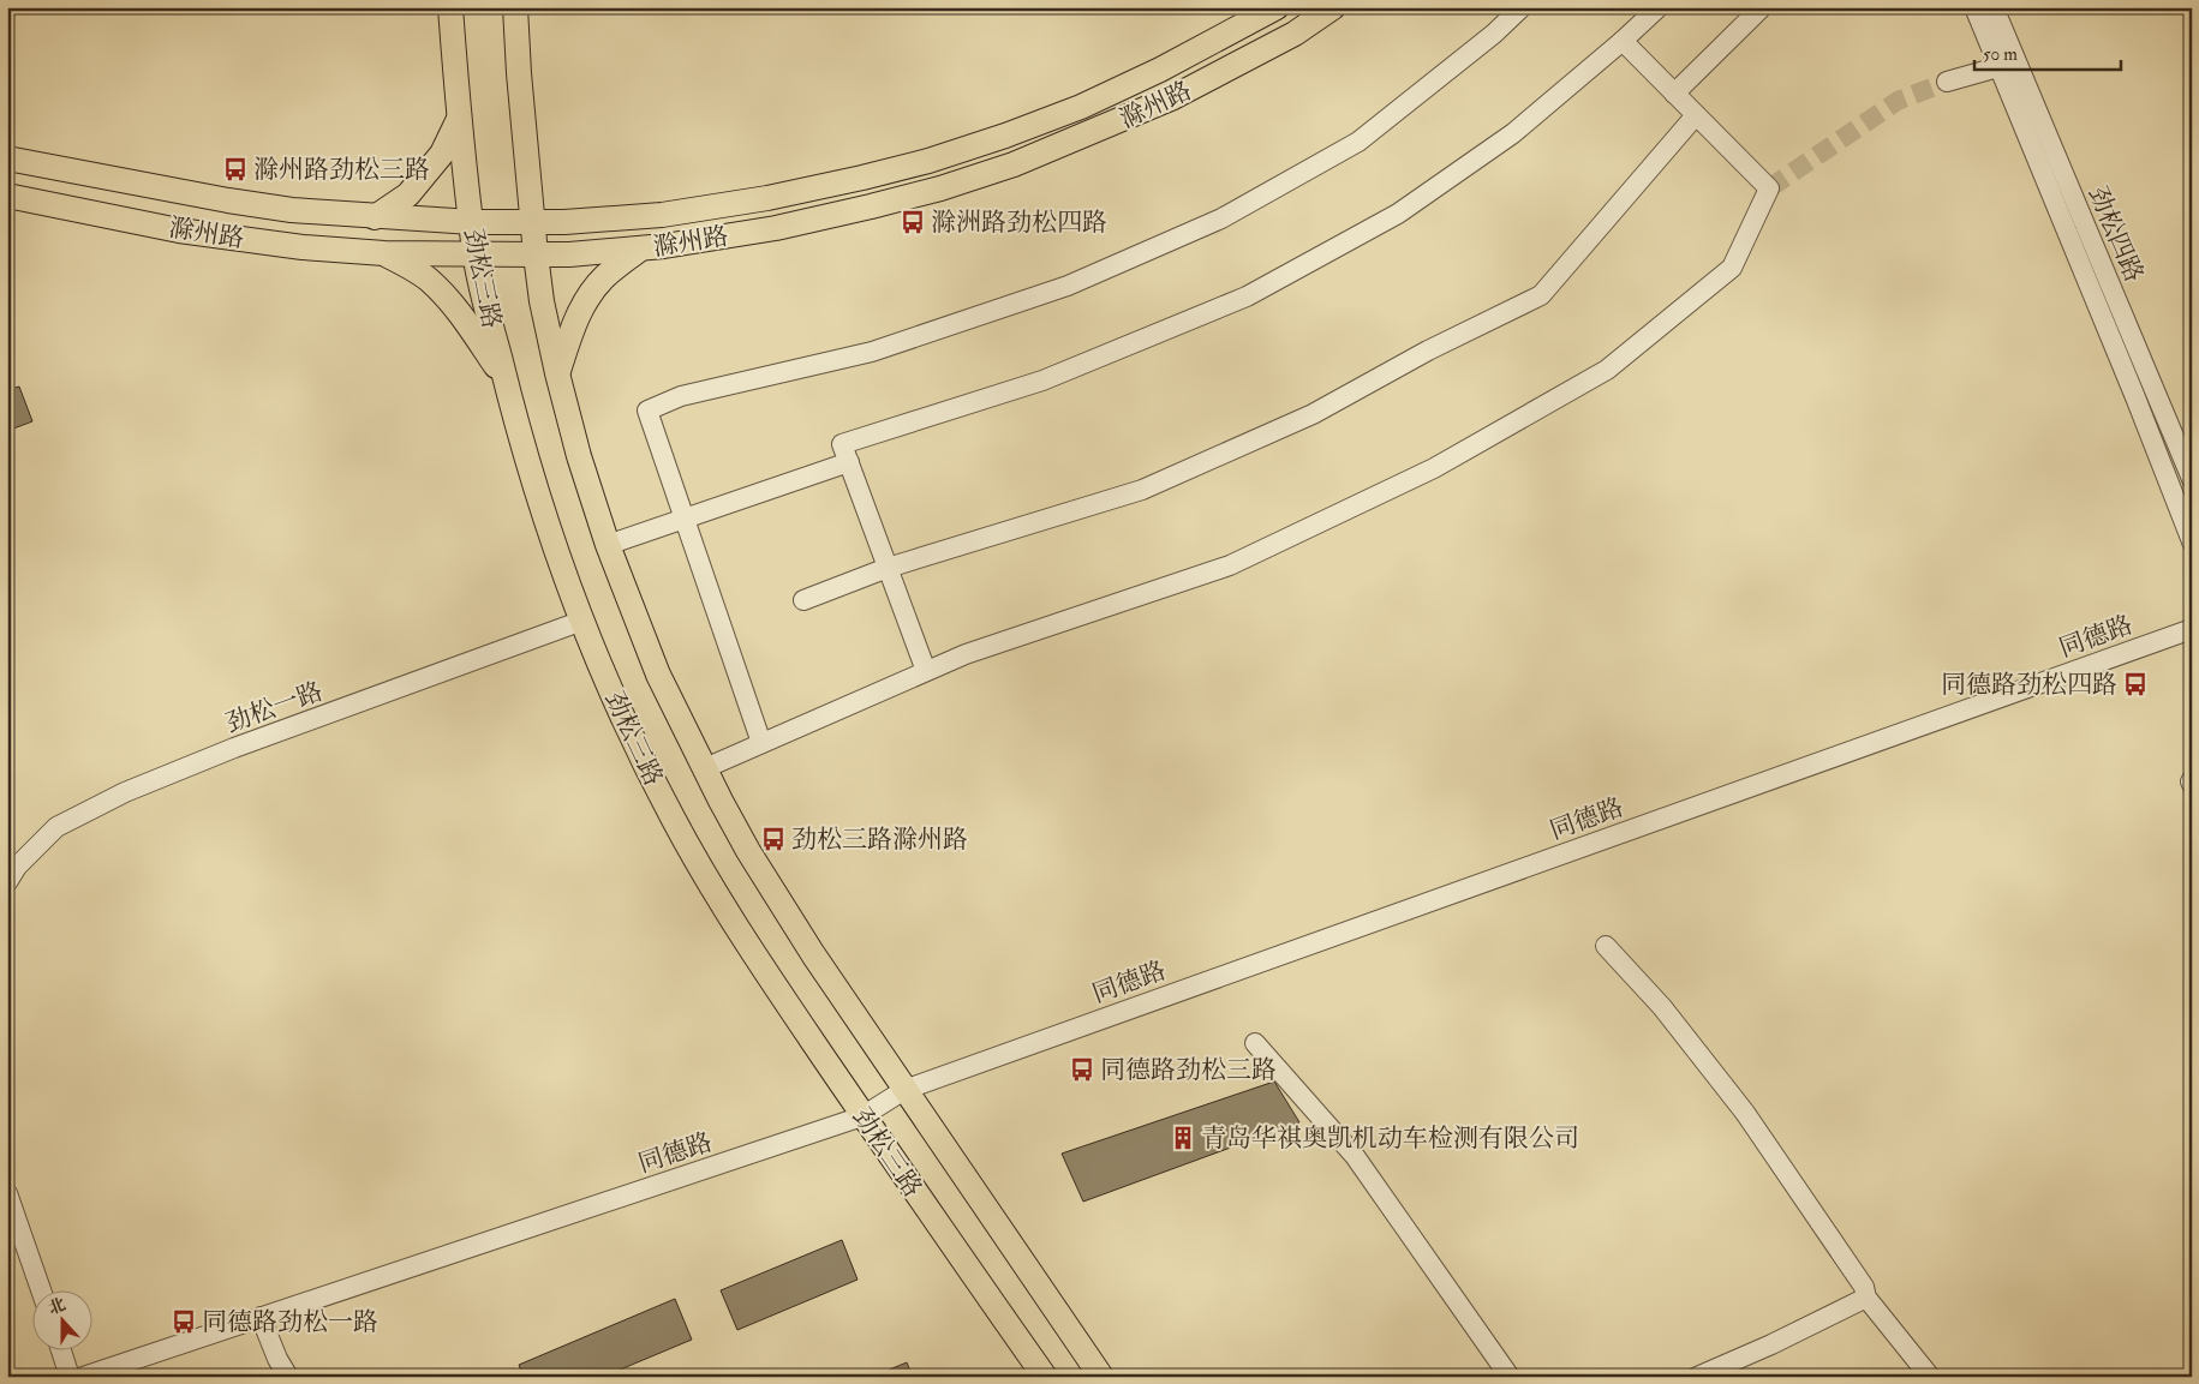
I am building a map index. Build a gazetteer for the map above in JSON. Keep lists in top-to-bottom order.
{
  "streets": {
    "main road": ["滁州路", "劲松三路"],
    "street": ["劲松四路", "同德路", "劲松一路"]
  },
  "crossings": [
    ["滁州路", "劲松三路"],
    ["劲松三路", "同德路"],
    ["劲松三路", "劲松一路"]
  ],
  "places": {
    "bus stop": [
      "滁州路劲松三路",
      "滁洲路劲松四路",
      "同德路劲松四路",
      "劲松三路滁州路",
      "同德路劲松三路",
      "同德路劲松一路"
    ],
    "building": ["青岛华祺奥凯机动车检测有限公司"]
  },
  "scale_bar": "50 m",
  "north": "top"
}
